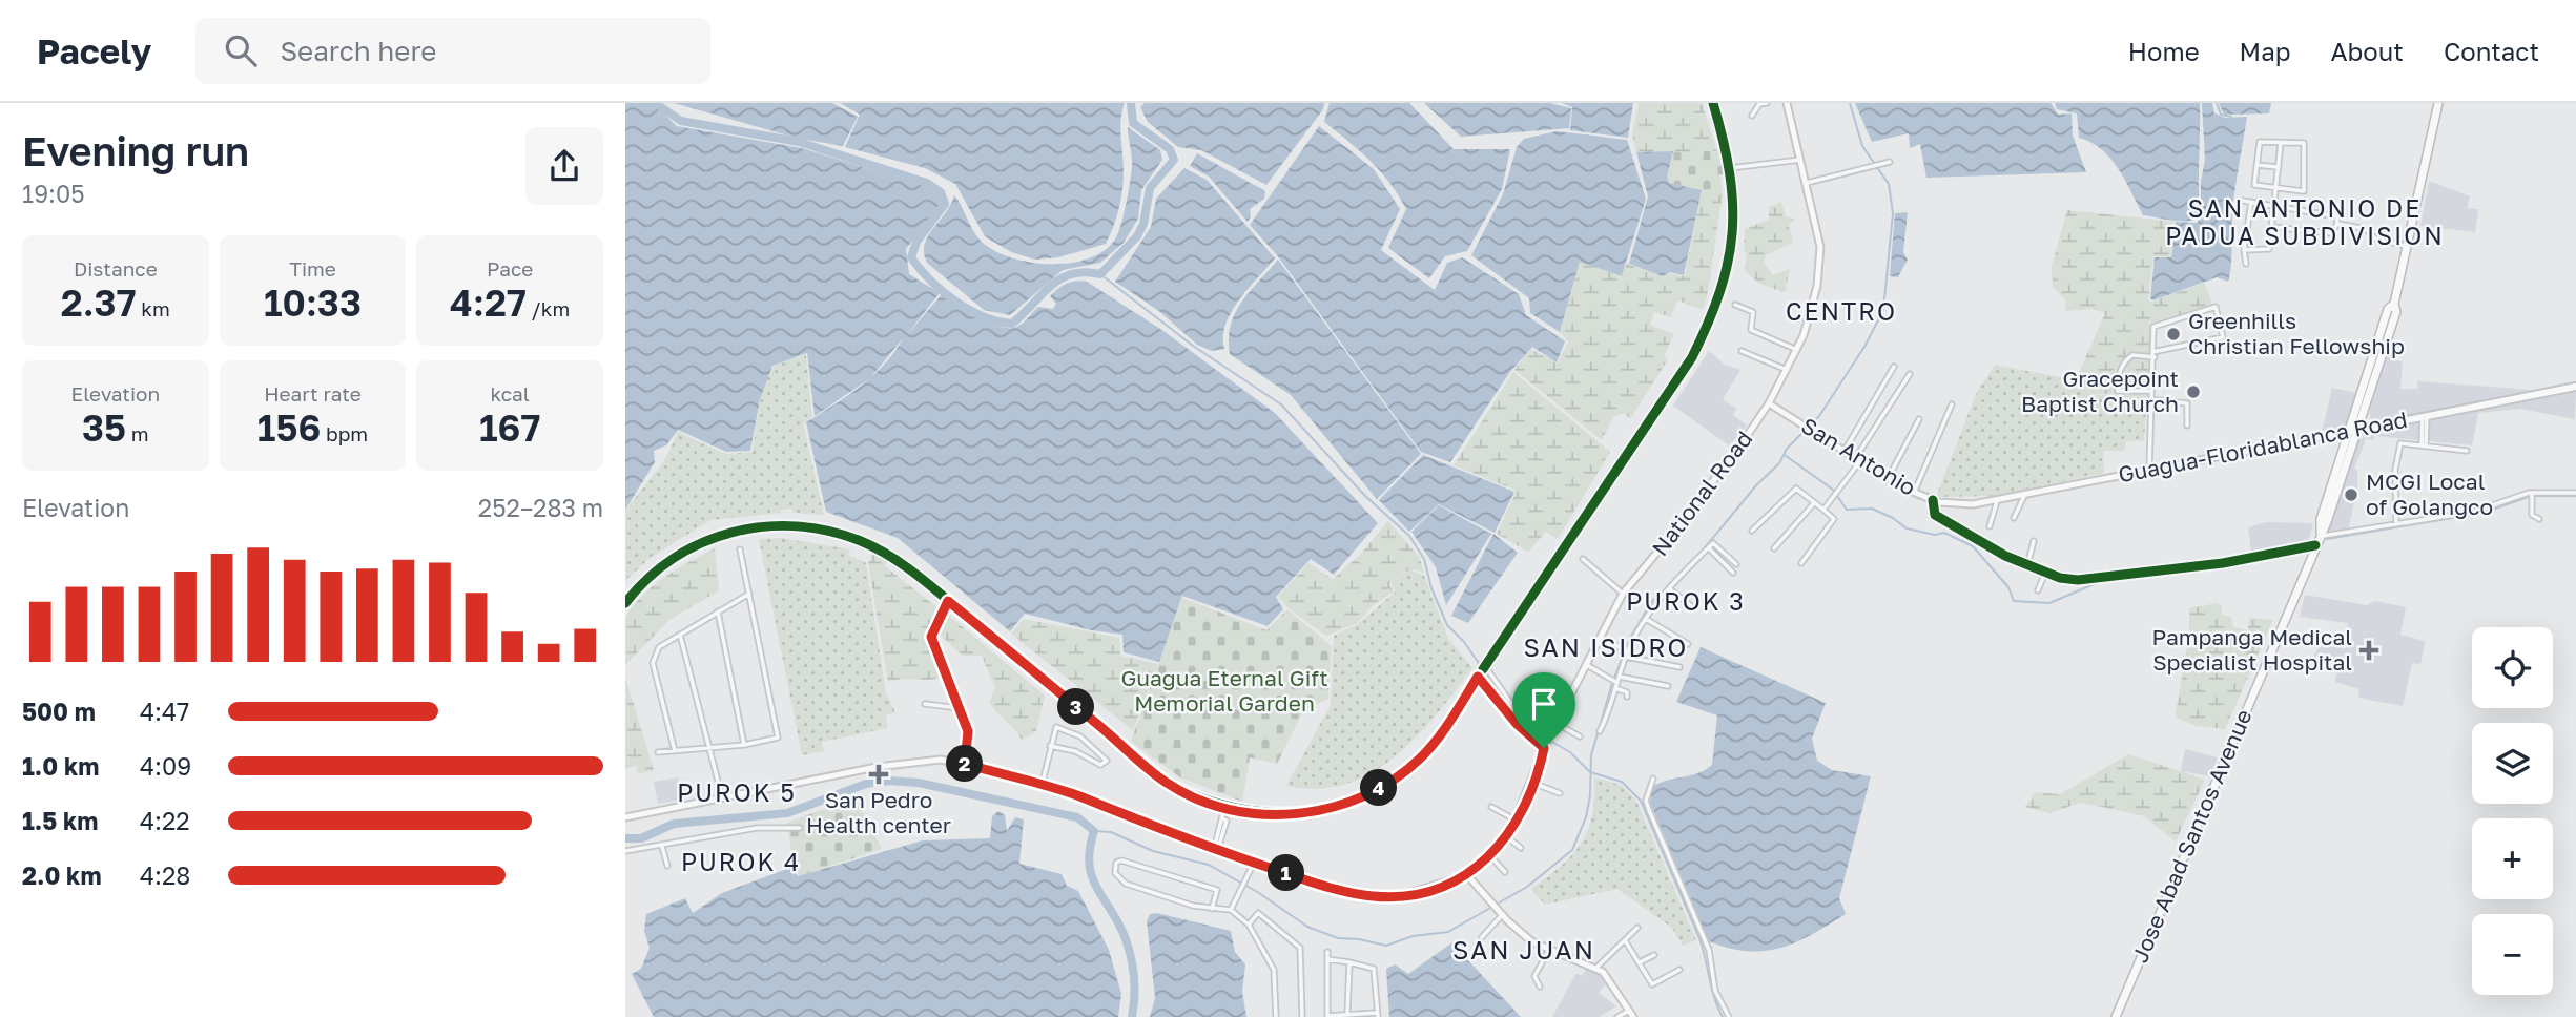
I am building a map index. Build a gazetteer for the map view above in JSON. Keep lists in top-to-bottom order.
{
  "streets": {
    "highway": ["Jose Abad Santos Avenue"],
    "main road": ["Guagua-Floridablanca Road", "San Antonio", "National Road"]
  },
  "crossings": [
    ["Guagua-Floridablanca Road", "San Antonio"],
    ["Guagua-Floridablanca Road", "Jose Abad Santos Avenue"],
    ["San Antonio", "National Road"]
  ],
  "districts": [
    "SAN ANTONIO DE PADUA SUBDIVISION",
    "CENTRO",
    "PUROK 3",
    "SAN ISIDRO",
    "PUROK 5",
    "PUROK 4",
    "SAN JUAN"
  ],
  "parks": ["Guagua Eternal Gift Memorial Garden"],
  "places": {
    "other": ["Greenhills Christian Fellowship", "Gracepoint Baptist Church", "MCGI Local of Golangco"],
    "health": ["Pampanga Medical Specialist Hospital", "San Pedro Health center"]
  },
  "page": {
    "header": "Pacely",
    "search": "Search here",
    "nav": [
      "Home",
      "Map",
      "About",
      "Contact"
    ],
    "heading": ["Evening run", "19:05"],
    "stats": [
      ["Distance", "2.37 km"],
      ["Time", "10:33"],
      ["Pace", "4:27 /km"],
      ["Elevation", "35 m"],
      ["Heart rate", "156 bpm"],
      ["kcal", "167"]
    ],
    "chart": ["Elevation", "252–283 m"],
    "map_buttons": ["+", "−"],
    "list": [
      {
        "name": "500 m",
        "note": "4:47"
      },
      {
        "name": "1.0 km",
        "note": "4:09"
      },
      {
        "name": "1.5 km",
        "note": "4:22"
      },
      {
        "name": "2.0 km",
        "note": "4:28"
      }
    ],
    "pins": [
      "3",
      "2",
      "4",
      "1"
    ]
  }
}
